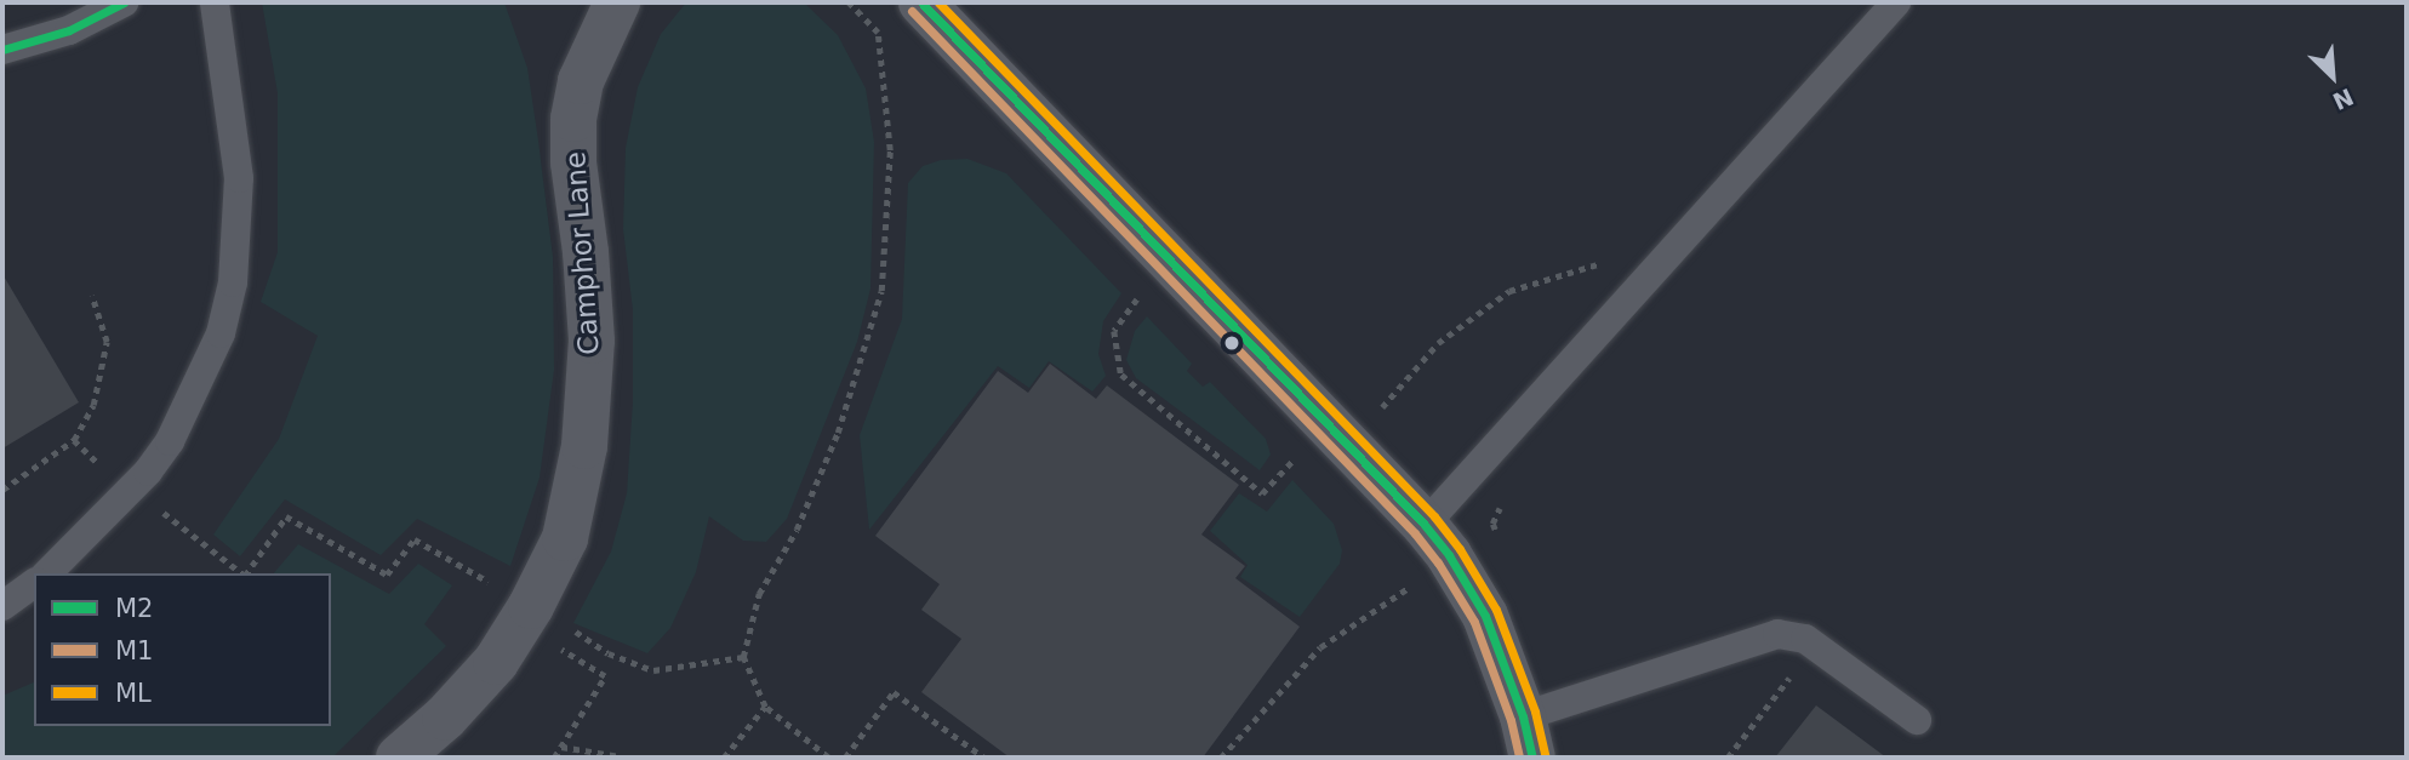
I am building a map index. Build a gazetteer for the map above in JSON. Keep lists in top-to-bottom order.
{
  "streets": {
    "street": ["Camphor Lane"]
  },
  "lines": ["transit line M2", "transit line ML", "transit line M1"],
  "legend": ["M2", "M1", "ML"],
  "north": "bottom right"
}
